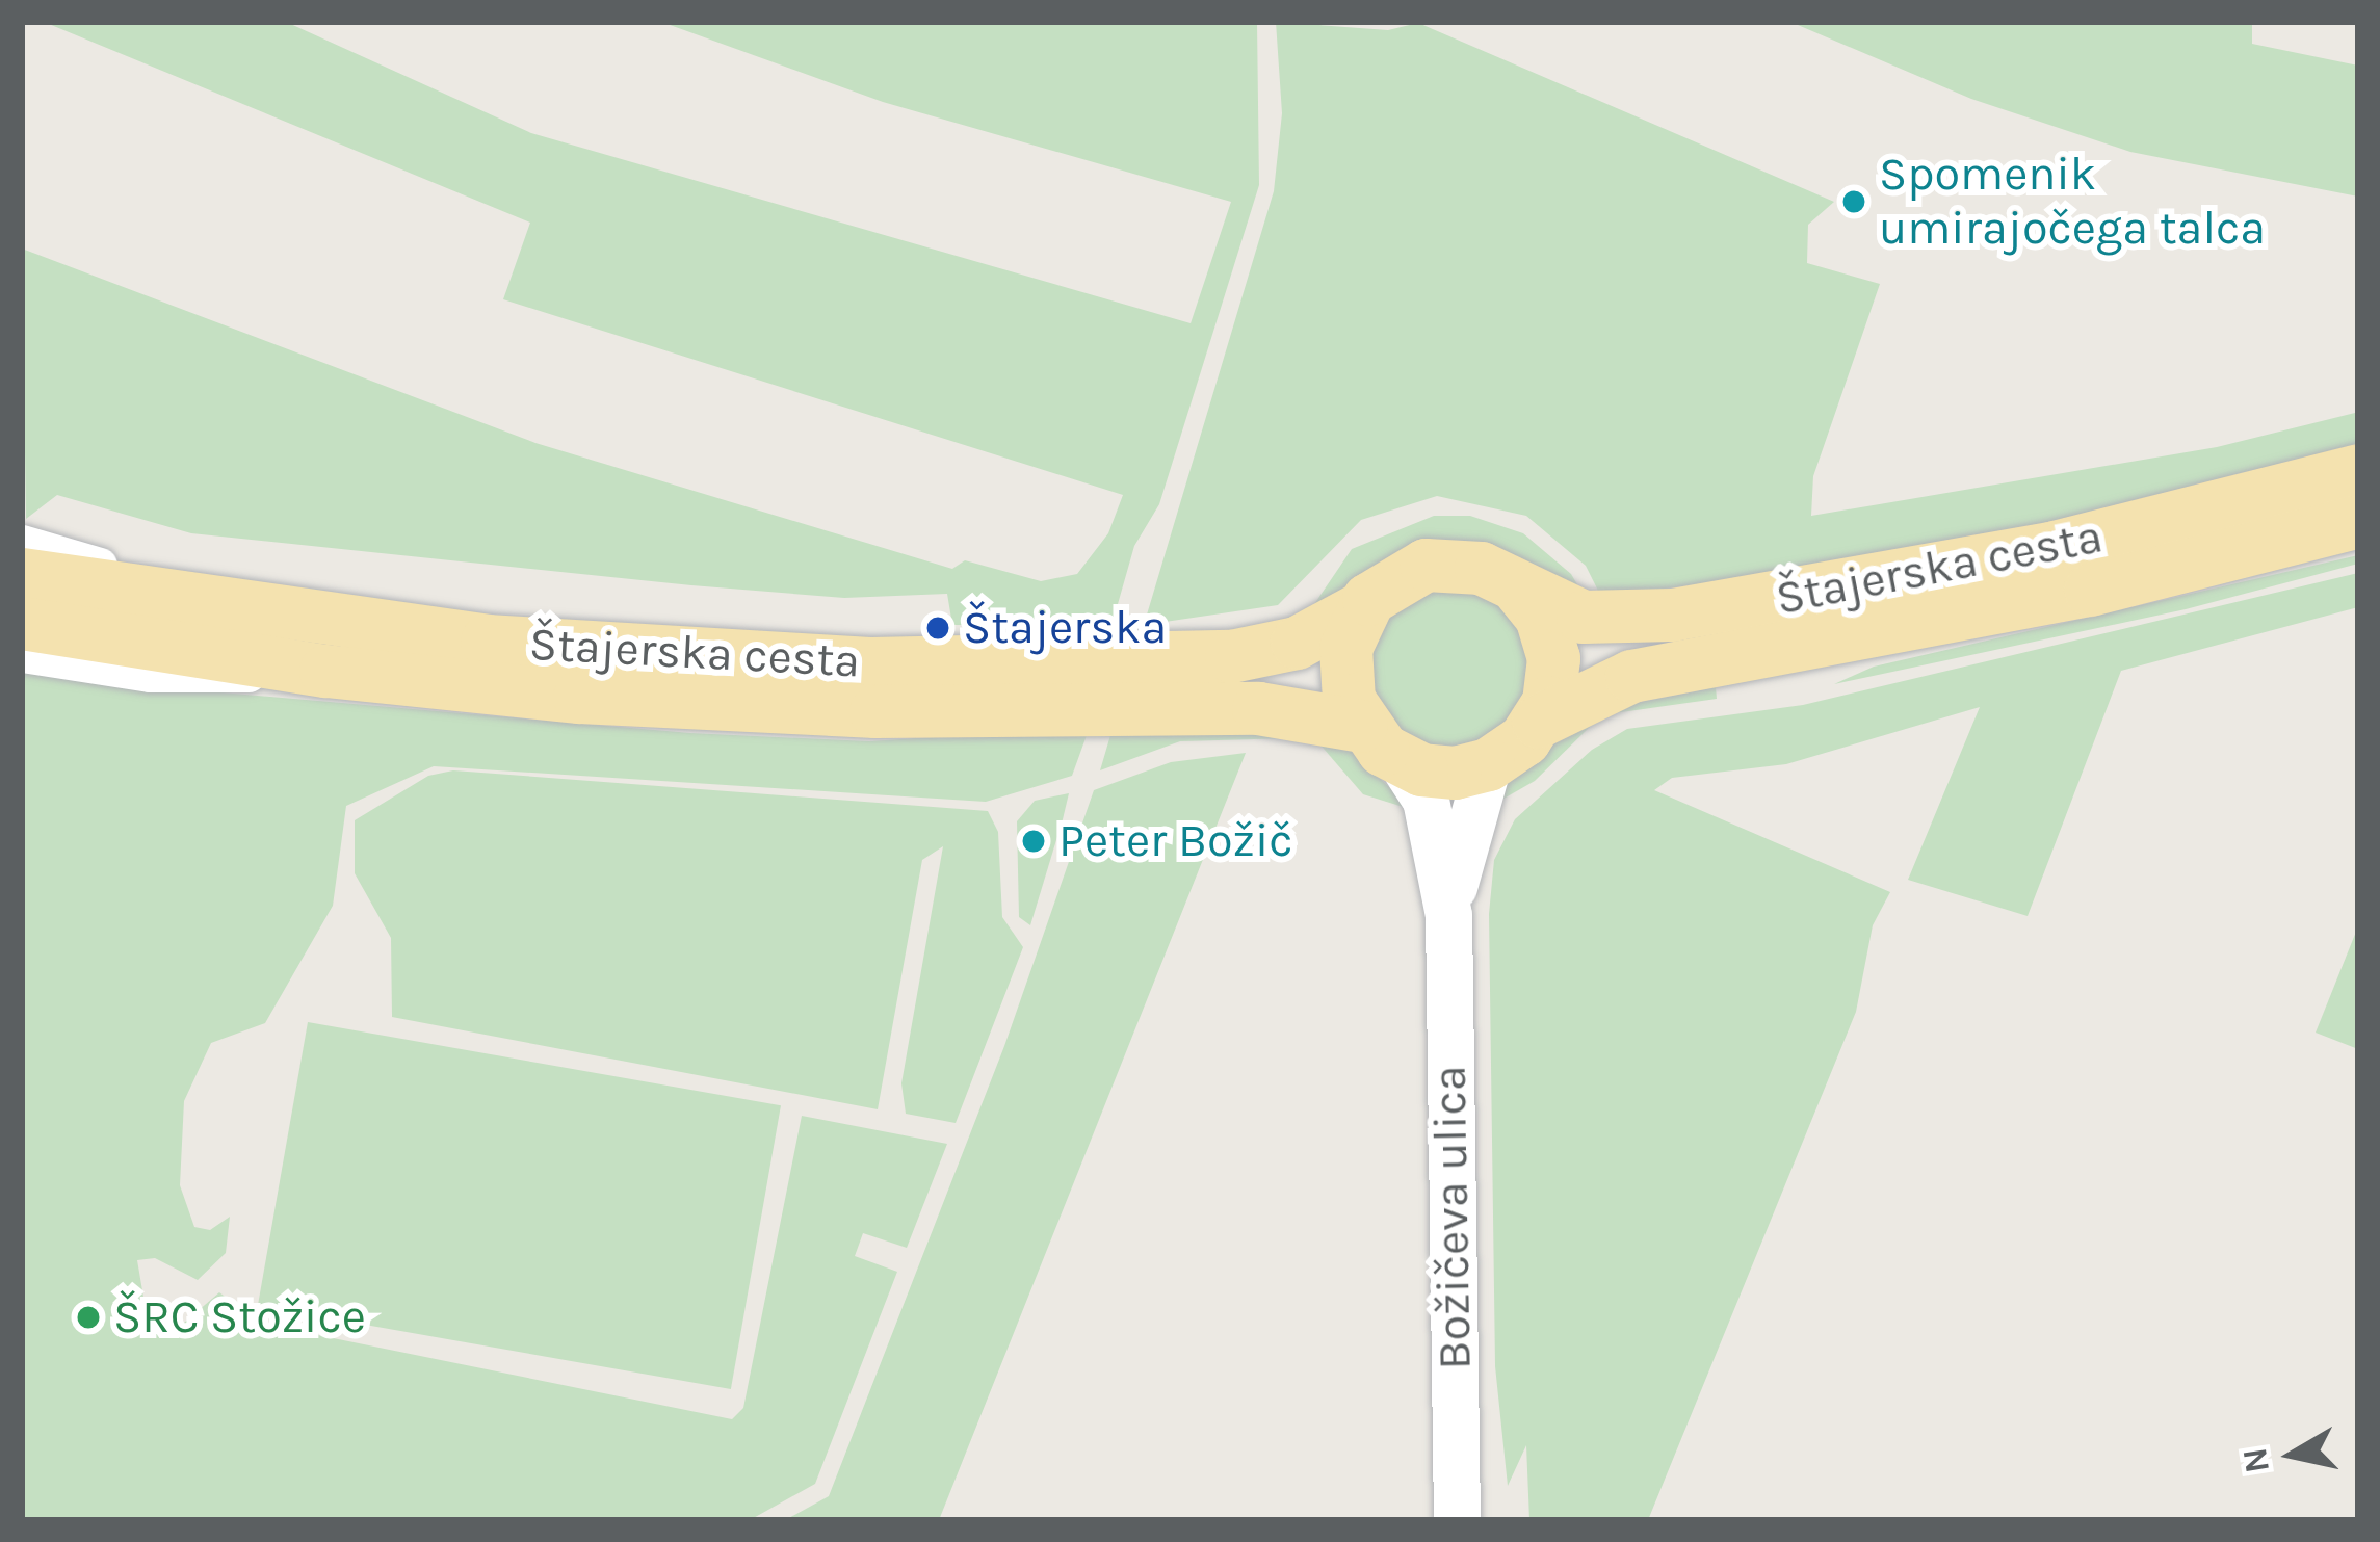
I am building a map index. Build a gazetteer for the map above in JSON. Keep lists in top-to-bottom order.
{
  "streets": {
    "main road": ["Štajerska cesta"],
    "street": ["Božičeva ulica"]
  },
  "crossings": [
    ["Štajerska cesta", "Božičeva ulica"]
  ],
  "places": [
    "Spomenik umirajočega talca",
    "Štajerska",
    "Peter Božič",
    "ŠRC Stožice"
  ],
  "north": "left"
}
